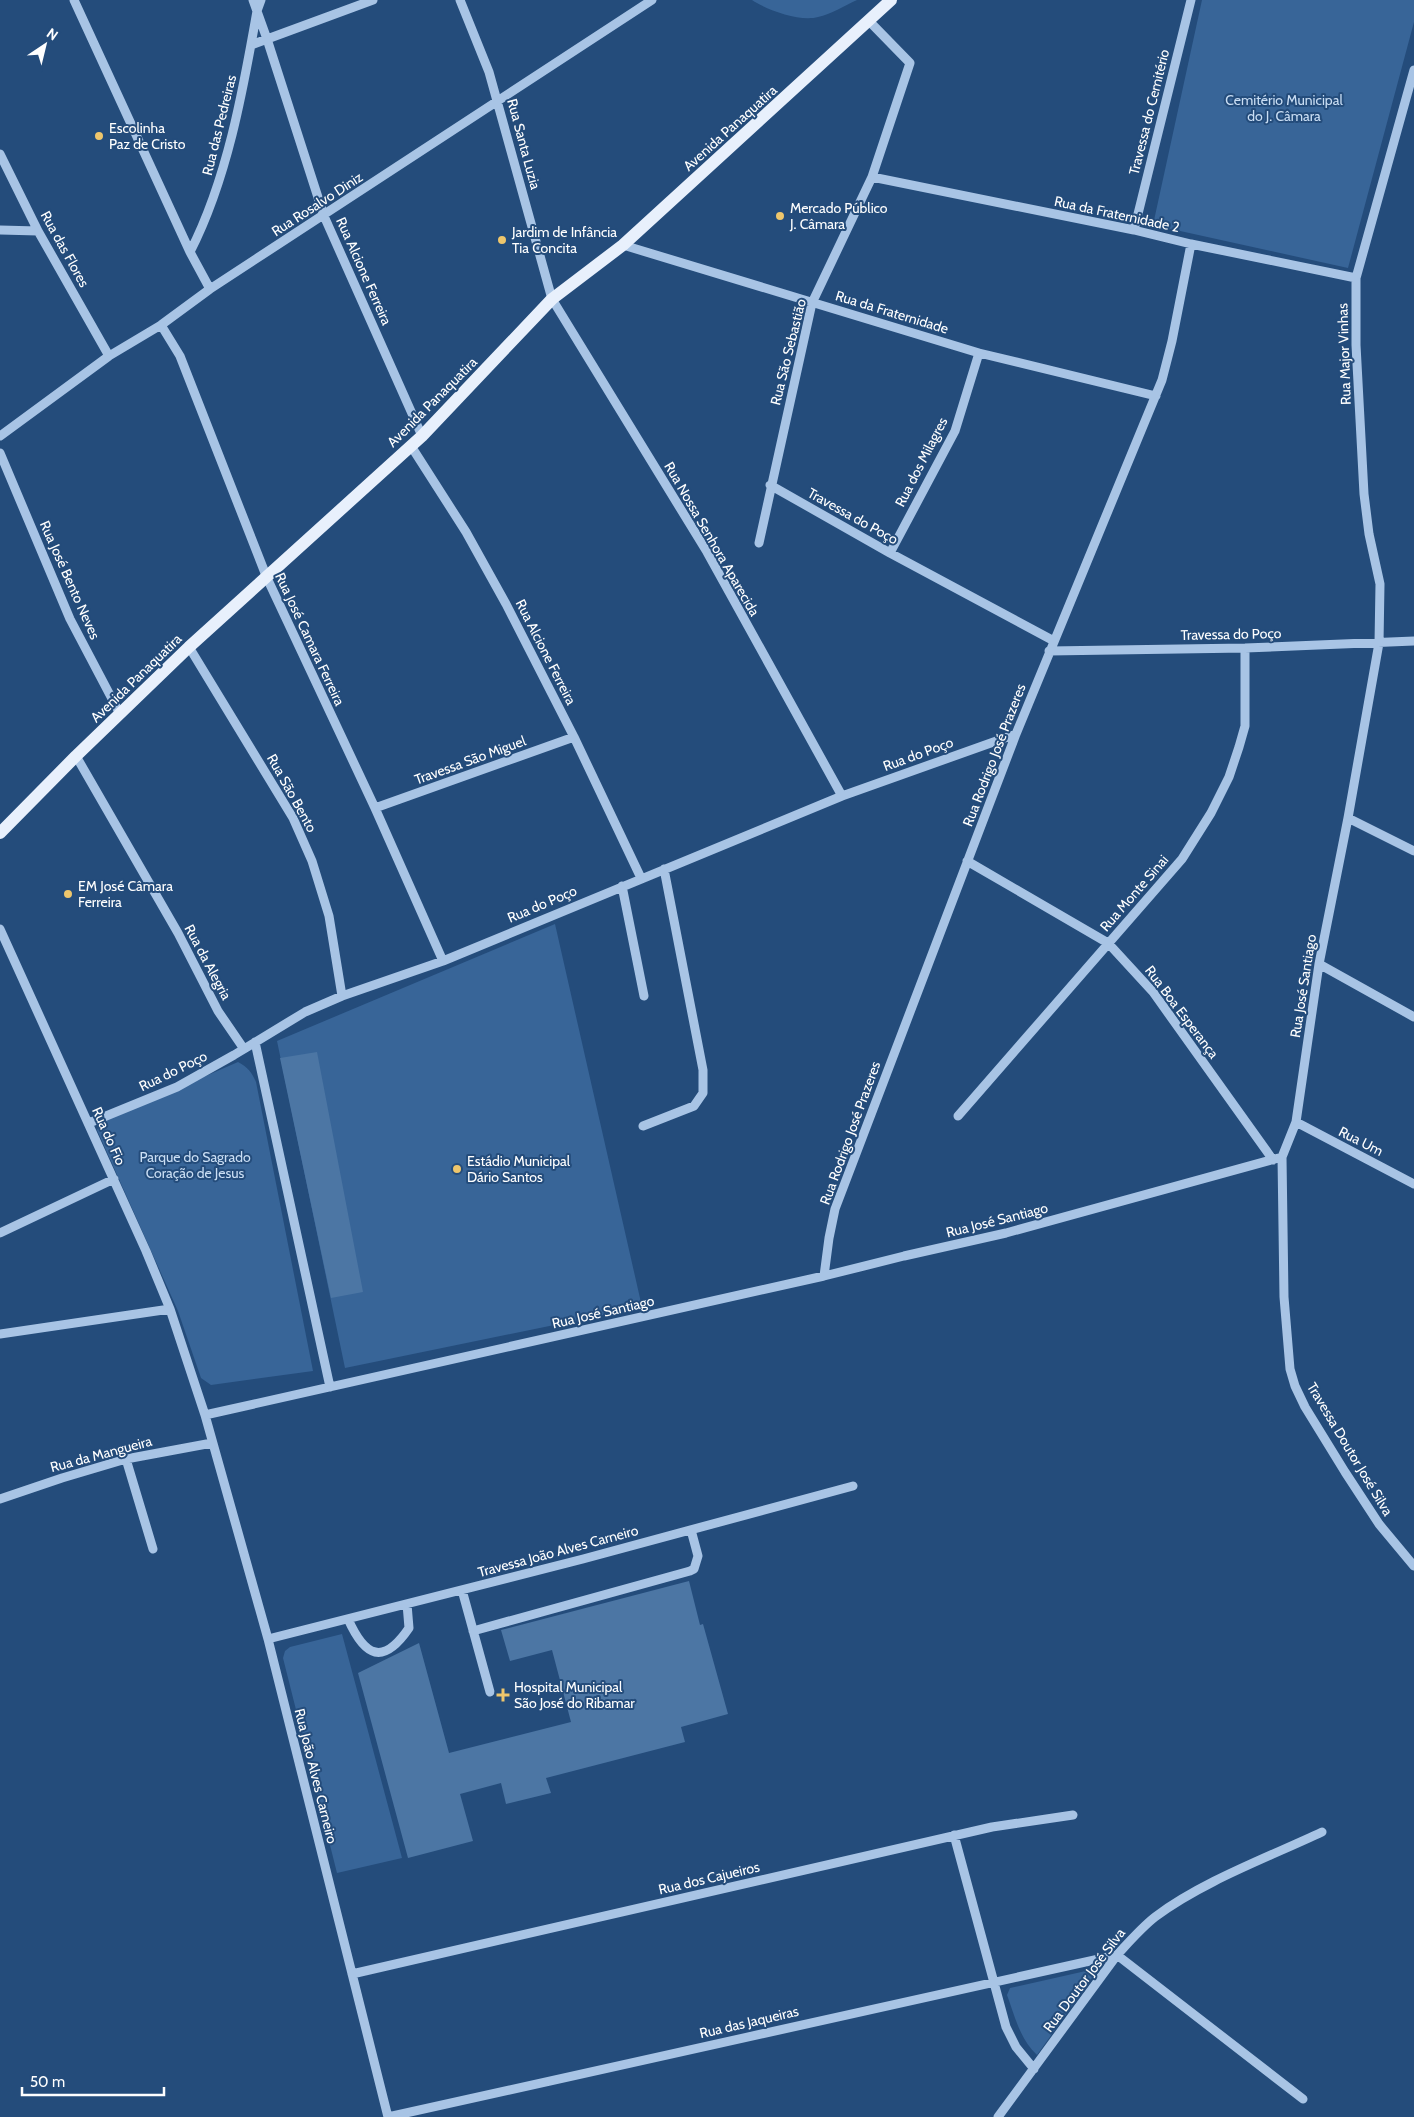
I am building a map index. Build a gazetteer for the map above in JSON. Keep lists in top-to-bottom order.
{
  "streets": {
    "main road": ["Avenida Panaquatira"],
    "street": [
      "Travessa do Cemitério",
      "Rua das Pedreiras",
      "Rua Santa Luzia",
      "Rua Rosalvo Diniz",
      "Rua da Fraternidade 2",
      "Rua das Flores",
      "Rua Alcione Ferreira",
      "Rua da Fraternidade",
      "Rua São Sebastião",
      "Rua Major Vinhas",
      "Rua dos Milagres",
      "Travessa do Poço",
      "Rua Nossa Senhora Aparecida",
      "Rua José Bento Neves",
      "Rua José Camara Ferreira",
      "Rua do Poço",
      "Rua Rodrigo José Prazeres",
      "Travessa São Miguel",
      "Rua São Bento",
      "Rua Monte Sinai",
      "Rua da Alegria",
      "Rua José Santiago",
      "Rua Boa Esperança",
      "Rua do Fio",
      "Rua Um",
      "Travessa Doutor José Silva",
      "Rua da Mangueira",
      "Travessa João Alves Carneiro",
      "Rua João Alves Carneiro",
      "Rua dos Cajueiros",
      "Rua Doutor José Silva",
      "Rua das Jaqueiras"
    ]
  },
  "crossings": [
    ["Travessa do Cemitério", "Rua da Fraternidade 2"],
    ["Rua das Pedreiras", "Rua Alcione Ferreira"],
    ["Avenida Panaquatira", "Rua Santa Luzia"],
    ["Avenida Panaquatira", "Rua Alcione Ferreira"],
    ["Avenida Panaquatira", "Rua da Fraternidade"],
    ["Avenida Panaquatira", "Rua São Sebastião"],
    ["Avenida Panaquatira", "Rua Nossa Senhora Aparecida"],
    ["Avenida Panaquatira", "Rua José Bento Neves"],
    ["Avenida Panaquatira", "Rua José Camara Ferreira"],
    ["Avenida Panaquatira", "Rua São Bento"],
    ["Avenida Panaquatira", "Rua da Alegria"],
    ["Rua Santa Luzia", "Rua Rosalvo Diniz"],
    ["Rua Santa Luzia", "Rua Nossa Senhora Aparecida"],
    ["Rua Rosalvo Diniz", "Rua das Flores"],
    ["Rua Rosalvo Diniz", "Rua Alcione Ferreira"],
    ["Rua Rosalvo Diniz", "Rua José Camara Ferreira"],
    ["Rua da Fraternidade 2", "Rua São Sebastião"],
    ["Rua da Fraternidade 2", "Rua Major Vinhas"],
    ["Rua da Fraternidade 2", "Rua Rodrigo José Prazeres"],
    ["Rua Alcione Ferreira", "Rua do Poço"],
    ["Rua Alcione Ferreira", "Travessa São Miguel"],
    ["Rua da Fraternidade", "Rua São Sebastião"],
    ["Rua da Fraternidade", "Rua dos Milagres"],
    ["Rua da Fraternidade", "Rua Rodrigo José Prazeres"],
    ["Rua São Sebastião", "Travessa do Poço"],
    ["Rua Major Vinhas", "Travessa do Poço"],
    ["Rua Major Vinhas", "Rua José Santiago"],
    ["Rua dos Milagres", "Travessa do Poço"],
    ["Travessa do Poço", "Rua Rodrigo José Prazeres"],
    ["Travessa do Poço", "Rua Monte Sinai"],
    ["Travessa do Poço", "Rua José Santiago"],
    ["Rua Nossa Senhora Aparecida", "Rua do Poço"],
    ["Rua José Camara Ferreira", "Rua do Poço"],
    ["Rua José Camara Ferreira", "Travessa São Miguel"],
    ["Rua do Poço", "Rua Rodrigo José Prazeres"],
    ["Rua do Poço", "Rua São Bento"],
    ["Rua do Poço", "Rua da Alegria"],
    ["Rua do Poço", "Rua do Fio"],
    ["Rua Rodrigo José Prazeres", "Rua José Santiago"],
    ["Rua Rodrigo José Prazeres", "Rua Boa Esperança"],
    ["Rua Monte Sinai", "Rua Boa Esperança"],
    ["Rua José Santiago", "Rua Boa Esperança"],
    ["Rua José Santiago", "Rua do Fio"],
    ["Rua José Santiago", "Rua Um"],
    ["Rua José Santiago", "Travessa Doutor José Silva"],
    ["Rua do Fio", "Rua da Mangueira"],
    ["Rua do Fio", "Rua João Alves Carneiro"],
    ["Rua da Mangueira", "Rua João Alves Carneiro"],
    ["Travessa João Alves Carneiro", "Rua João Alves Carneiro"],
    ["Rua João Alves Carneiro", "Rua dos Cajueiros"],
    ["Rua João Alves Carneiro", "Rua das Jaqueiras"],
    ["Rua Doutor José Silva", "Rua das Jaqueiras"]
  ],
  "parks": ["Cemitério Municipal do J. Câmara", "Parque do Sagrado Coração de Jesus"],
  "places": {
    "other": [
      "Escolinha Paz de Cristo",
      "Mercado Público J. Câmara",
      "Jardim de Infância Tia Concita",
      "EM José Câmara Ferreira",
      "Estádio Municipal Dário Santos"
    ],
    "health": ["Hospital Municipal São José do Ribamar"]
  },
  "scale_bar": "50 m",
  "north": "top right"
}
